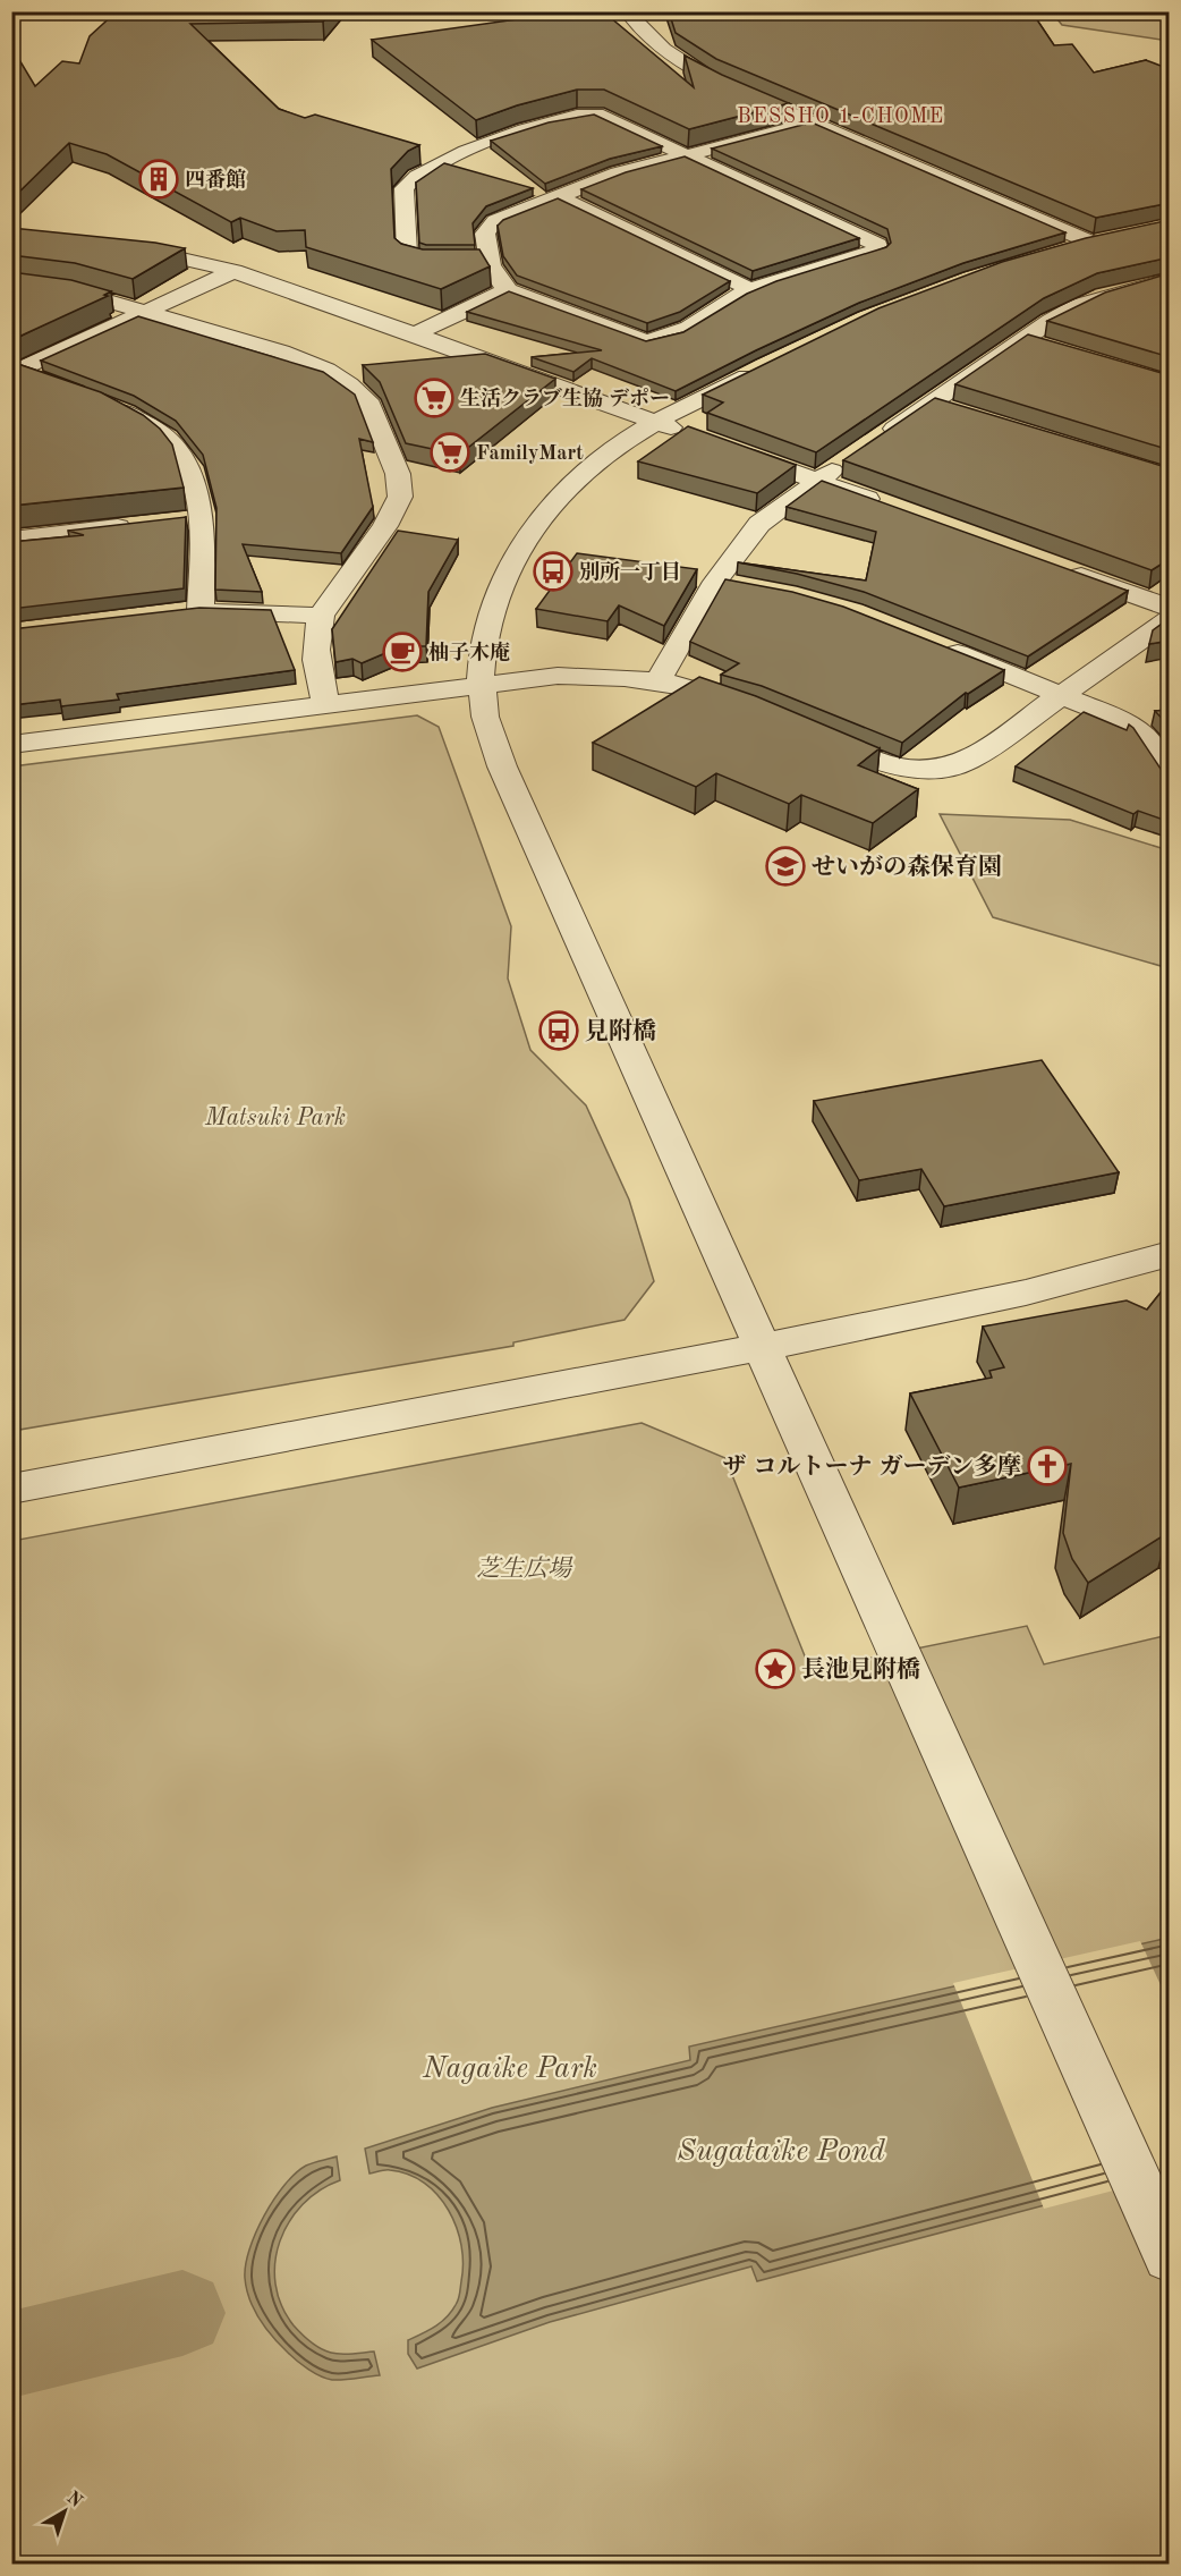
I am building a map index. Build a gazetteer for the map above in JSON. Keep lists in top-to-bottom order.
{
  "districts": ["BESSHO 1-CHOME"],
  "water": ["Sugataike Pond"],
  "parks": ["Matsuki Park", "芝生広場", "Nagaike Park"],
  "places": {
    "building": ["四番館"],
    "supermarket": ["生活クラブ生協 デポー", "FamilyMart"],
    "bus stop": ["別所一丁目", "見附橋"],
    "cafe": ["柚子木庵"],
    "school or university": ["せいがの森保育園"],
    "church": ["ザ コルトーナ ガーデン多摩"],
    "place": ["長池見附橋"]
  },
  "north": "top right"
}
